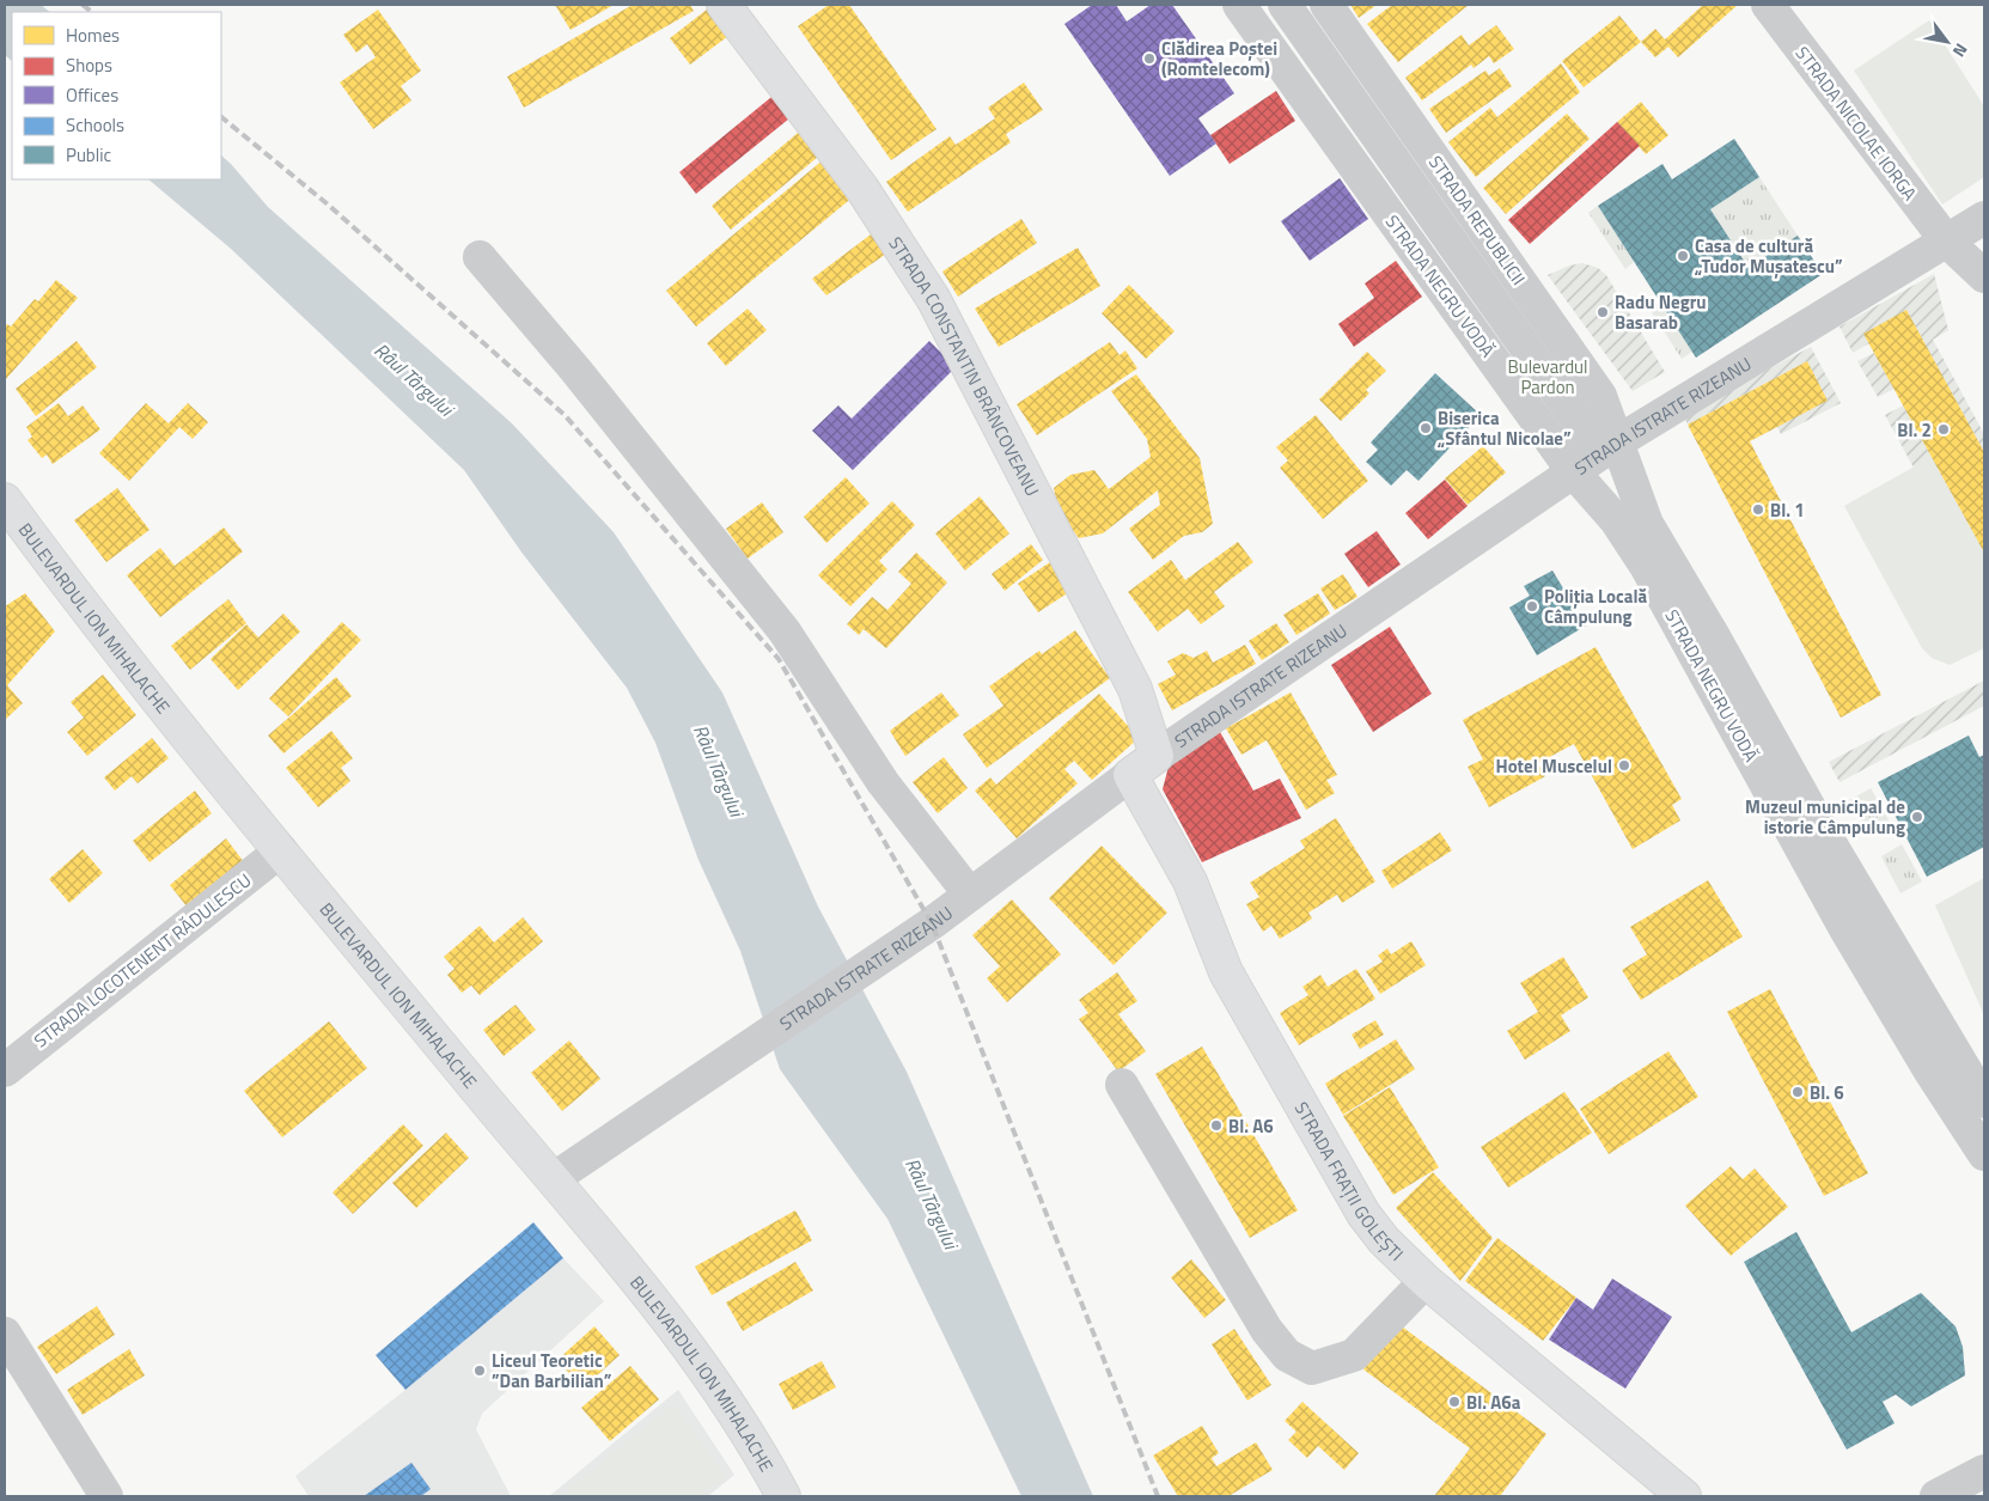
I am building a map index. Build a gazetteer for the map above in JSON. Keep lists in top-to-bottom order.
{
  "streets": {
    "main road": [
      "STRADA CONSTANTIN BRÂNCOVEANU",
      "STRADA ISTRATE RIZEANU",
      "BULEVARDUL ION MIHALACHE",
      "STRADA FRAȚII GOLEȘTI"
    ],
    "street": [
      "STRADA NICOLAE IORGA",
      "STRADA REPUBLICII",
      "STRADA NEGRU VODĂ",
      "STRADA LOCOTENENT RĂDULESCU"
    ]
  },
  "crossings": [
    ["STRADA NICOLAE IORGA", "STRADA ISTRATE RIZEANU"],
    ["STRADA REPUBLICII", "STRADA NEGRU VODĂ"],
    ["STRADA REPUBLICII", "STRADA ISTRATE RIZEANU"],
    ["STRADA NEGRU VODĂ", "STRADA ISTRATE RIZEANU"],
    ["STRADA CONSTANTIN BRÂNCOVEANU", "STRADA ISTRATE RIZEANU"],
    ["STRADA ISTRATE RIZEANU", "BULEVARDUL ION MIHALACHE"],
    ["STRADA ISTRATE RIZEANU", "STRADA FRAȚII GOLEȘTI"],
    ["BULEVARDUL ION MIHALACHE", "STRADA LOCOTENENT RĂDULESCU"]
  ],
  "water": ["Râul Târgului"],
  "parks": ["Bulevardul Pardon"],
  "places": [
    "Clădirea Poștei (Romtelecom)",
    "Casa de cultură „Tudor Mușatescu”",
    "Radu Negru Basarab",
    "Biserica „Sfântul Nicolae”",
    "Bl. 2",
    "Bl. 1",
    "Poliția Locală Câmpulung",
    "Hotel Muscelul",
    "Muzeul municipal de istorie Câmpulung",
    "Bl. 6",
    "Bl. A6",
    "Liceul Teoretic ”Dan Barbilian”",
    "Bl. A6a"
  ],
  "legend": [
    "Homes",
    "Shops",
    "Offices",
    "Schools",
    "Public"
  ],
  "north": "bottom right"
}
